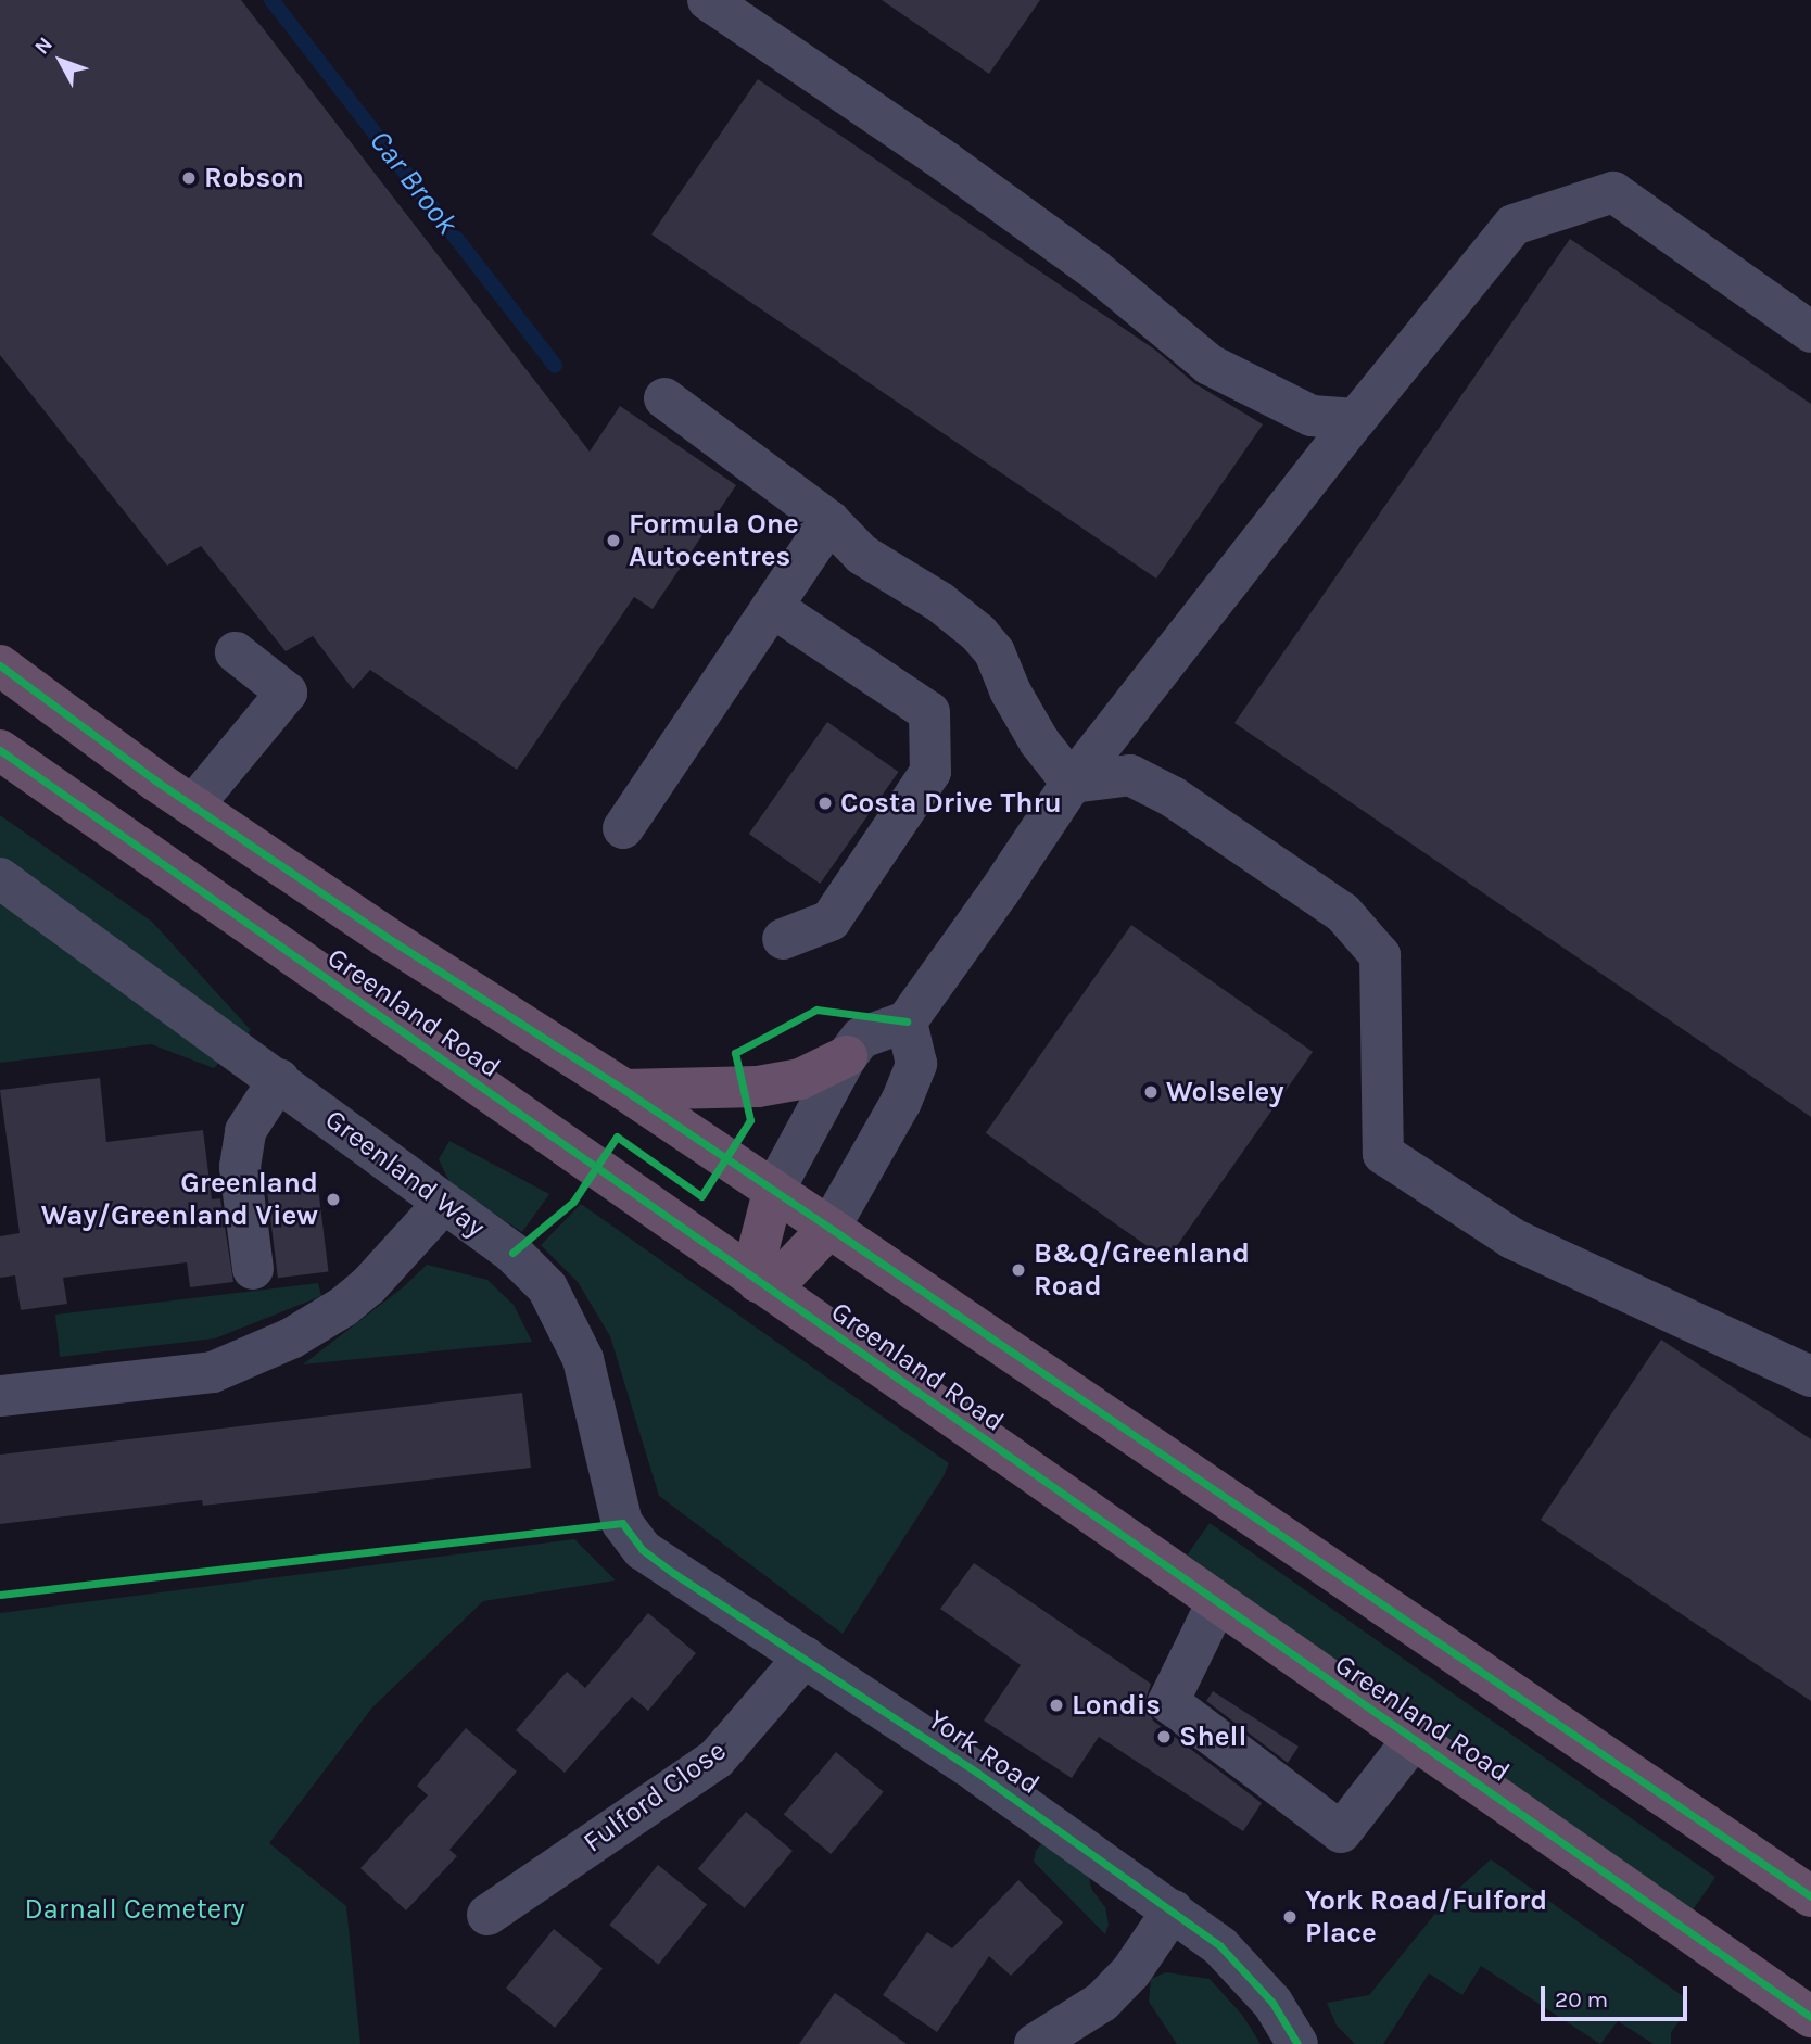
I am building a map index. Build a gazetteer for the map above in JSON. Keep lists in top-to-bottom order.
{
  "streets": {
    "highway": ["Greenland Road"],
    "street": ["Greenland Way", "York Road", "Fulford Close"]
  },
  "crossings": [
    ["Greenland Way", "York Road"],
    ["York Road", "Fulford Close"]
  ],
  "water": ["Car Brook"],
  "parks": ["Darnall Cemetery"],
  "places": [
    "Robson",
    "Formula One Autocentres",
    "Costa Drive Thru",
    "Wolseley",
    "Greenland Way/Greenland View",
    "B&Q/Greenland Road",
    "Londis",
    "Shell",
    "York Road/Fulford Place"
  ],
  "scale_bar": "20 m",
  "north": "top left"
}
